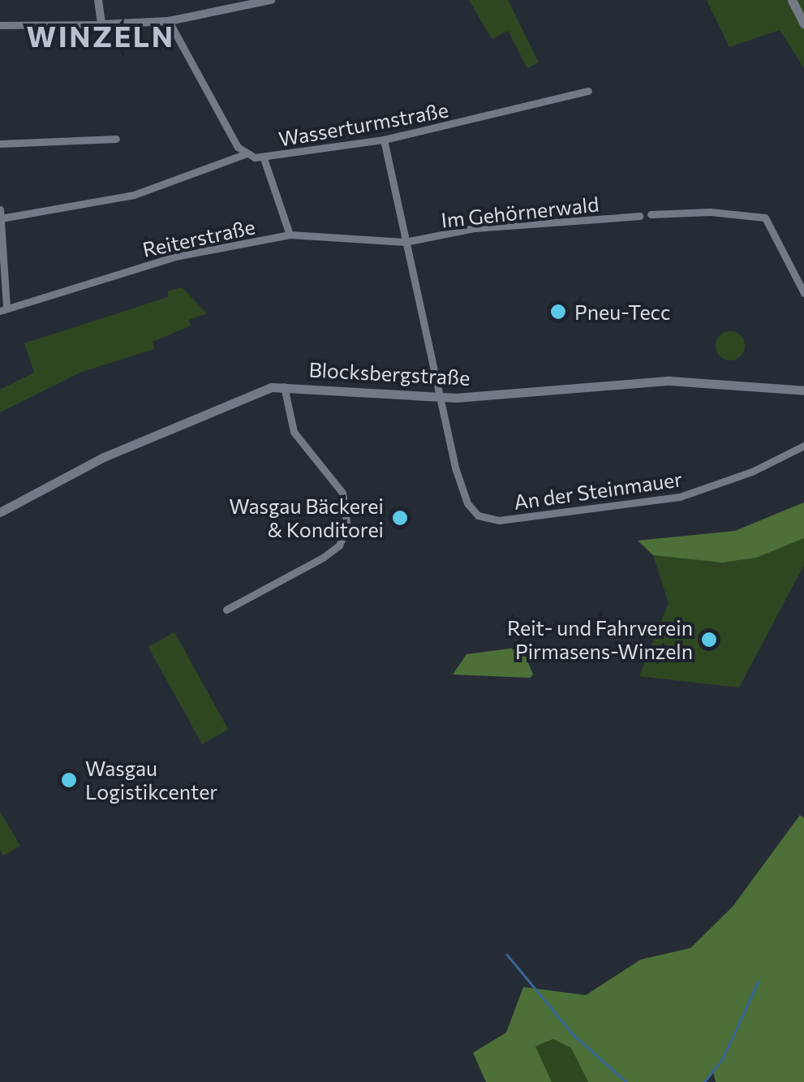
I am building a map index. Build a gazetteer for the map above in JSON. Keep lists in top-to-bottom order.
{
  "streets": {
    "main road": ["Blocksbergstraße"],
    "street": [
      "Wasserturmstraße",
      "Im Gehörnerwald",
      "Reiterstraße",
      "An der Steinmauer"
    ]
  },
  "crossings": [
    ["Im Gehörnerwald", "Reiterstraße"],
    ["Blocksbergstraße", "An der Steinmauer"]
  ],
  "districts": ["WINZELN"],
  "places": [
    "Pneu-Tecc",
    "Wasgau Bäckerei & Konditorei",
    "Reit- und Fahrverein Pirmasens-Winzeln",
    "Wasgau Logistikcenter"
  ]
}
